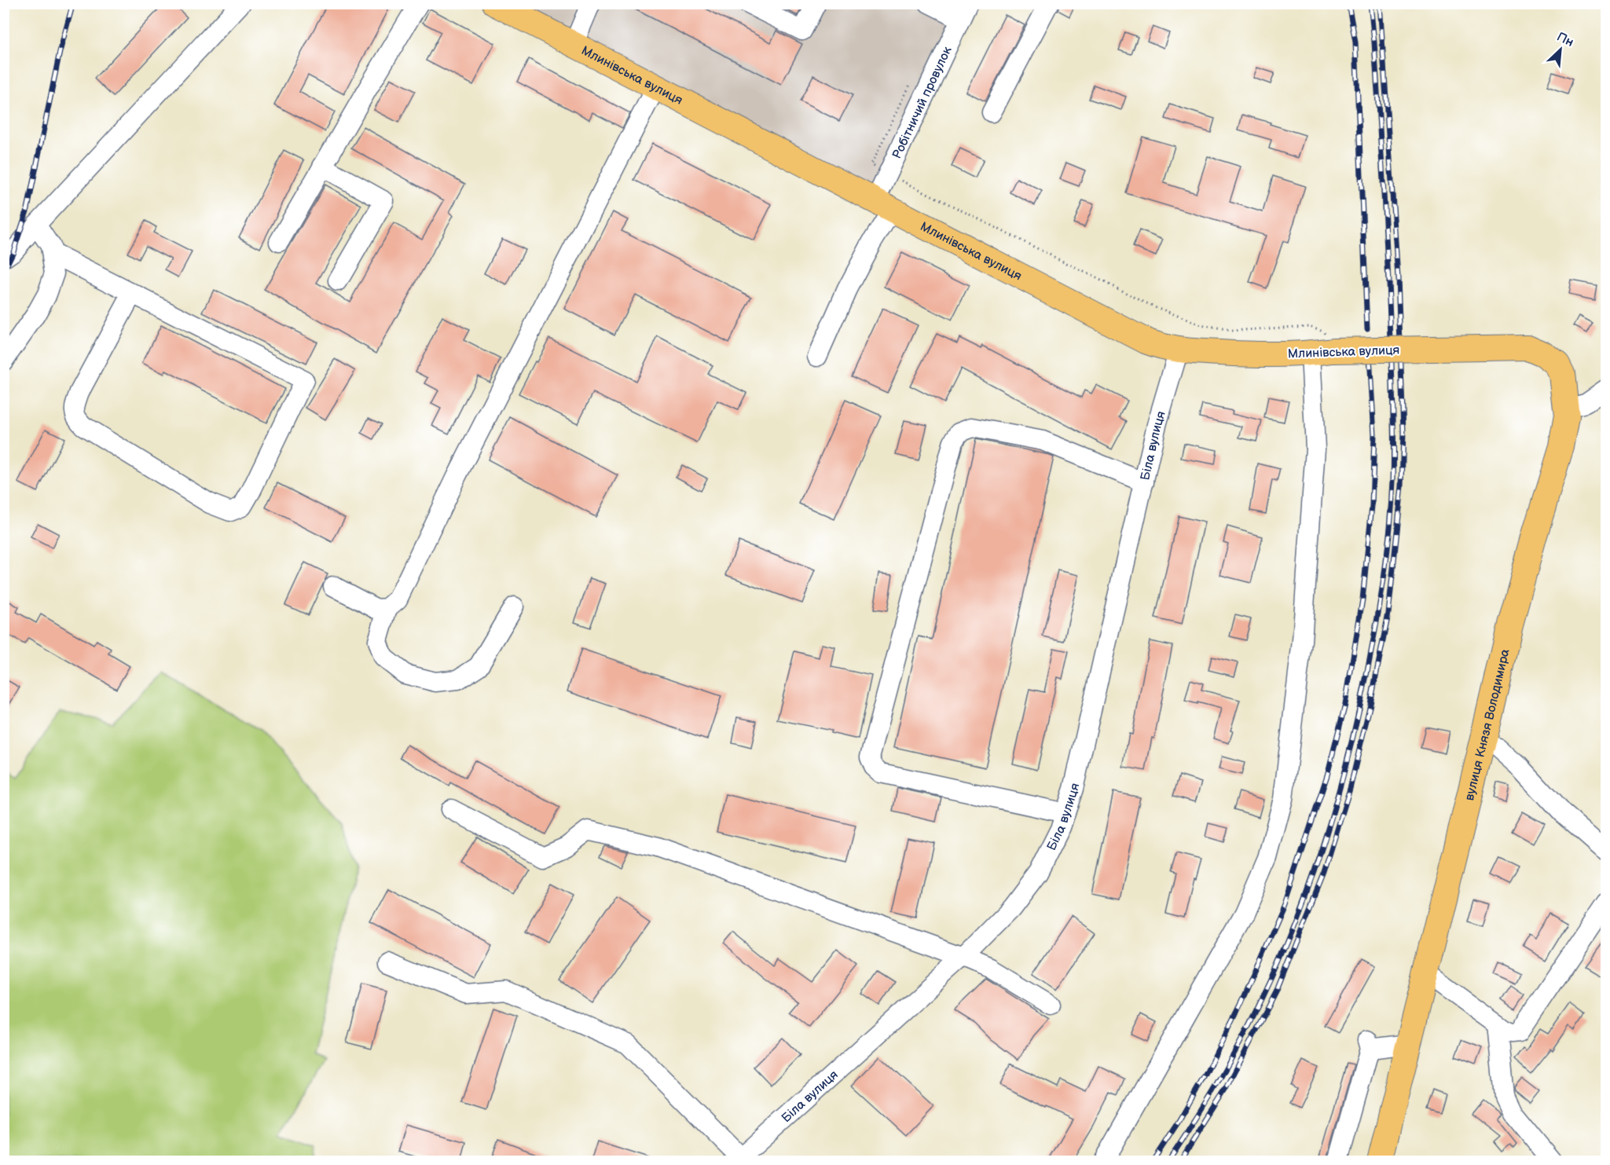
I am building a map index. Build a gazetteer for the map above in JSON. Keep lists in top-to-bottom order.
{
  "streets": {
    "main road": ["Млинівська вулиця", "вулиця Князя Володимира"],
    "street": ["Робітничий провулок", "Біла вулиця"]
  },
  "crossings": [
    ["Млинівська вулиця", "Робітничий провулок"],
    ["Млинівська вулиця", "Біла вулиця"],
    ["Млинівська вулиця", "вулиця Князя Володимира"]
  ],
  "north": "top right"
}
